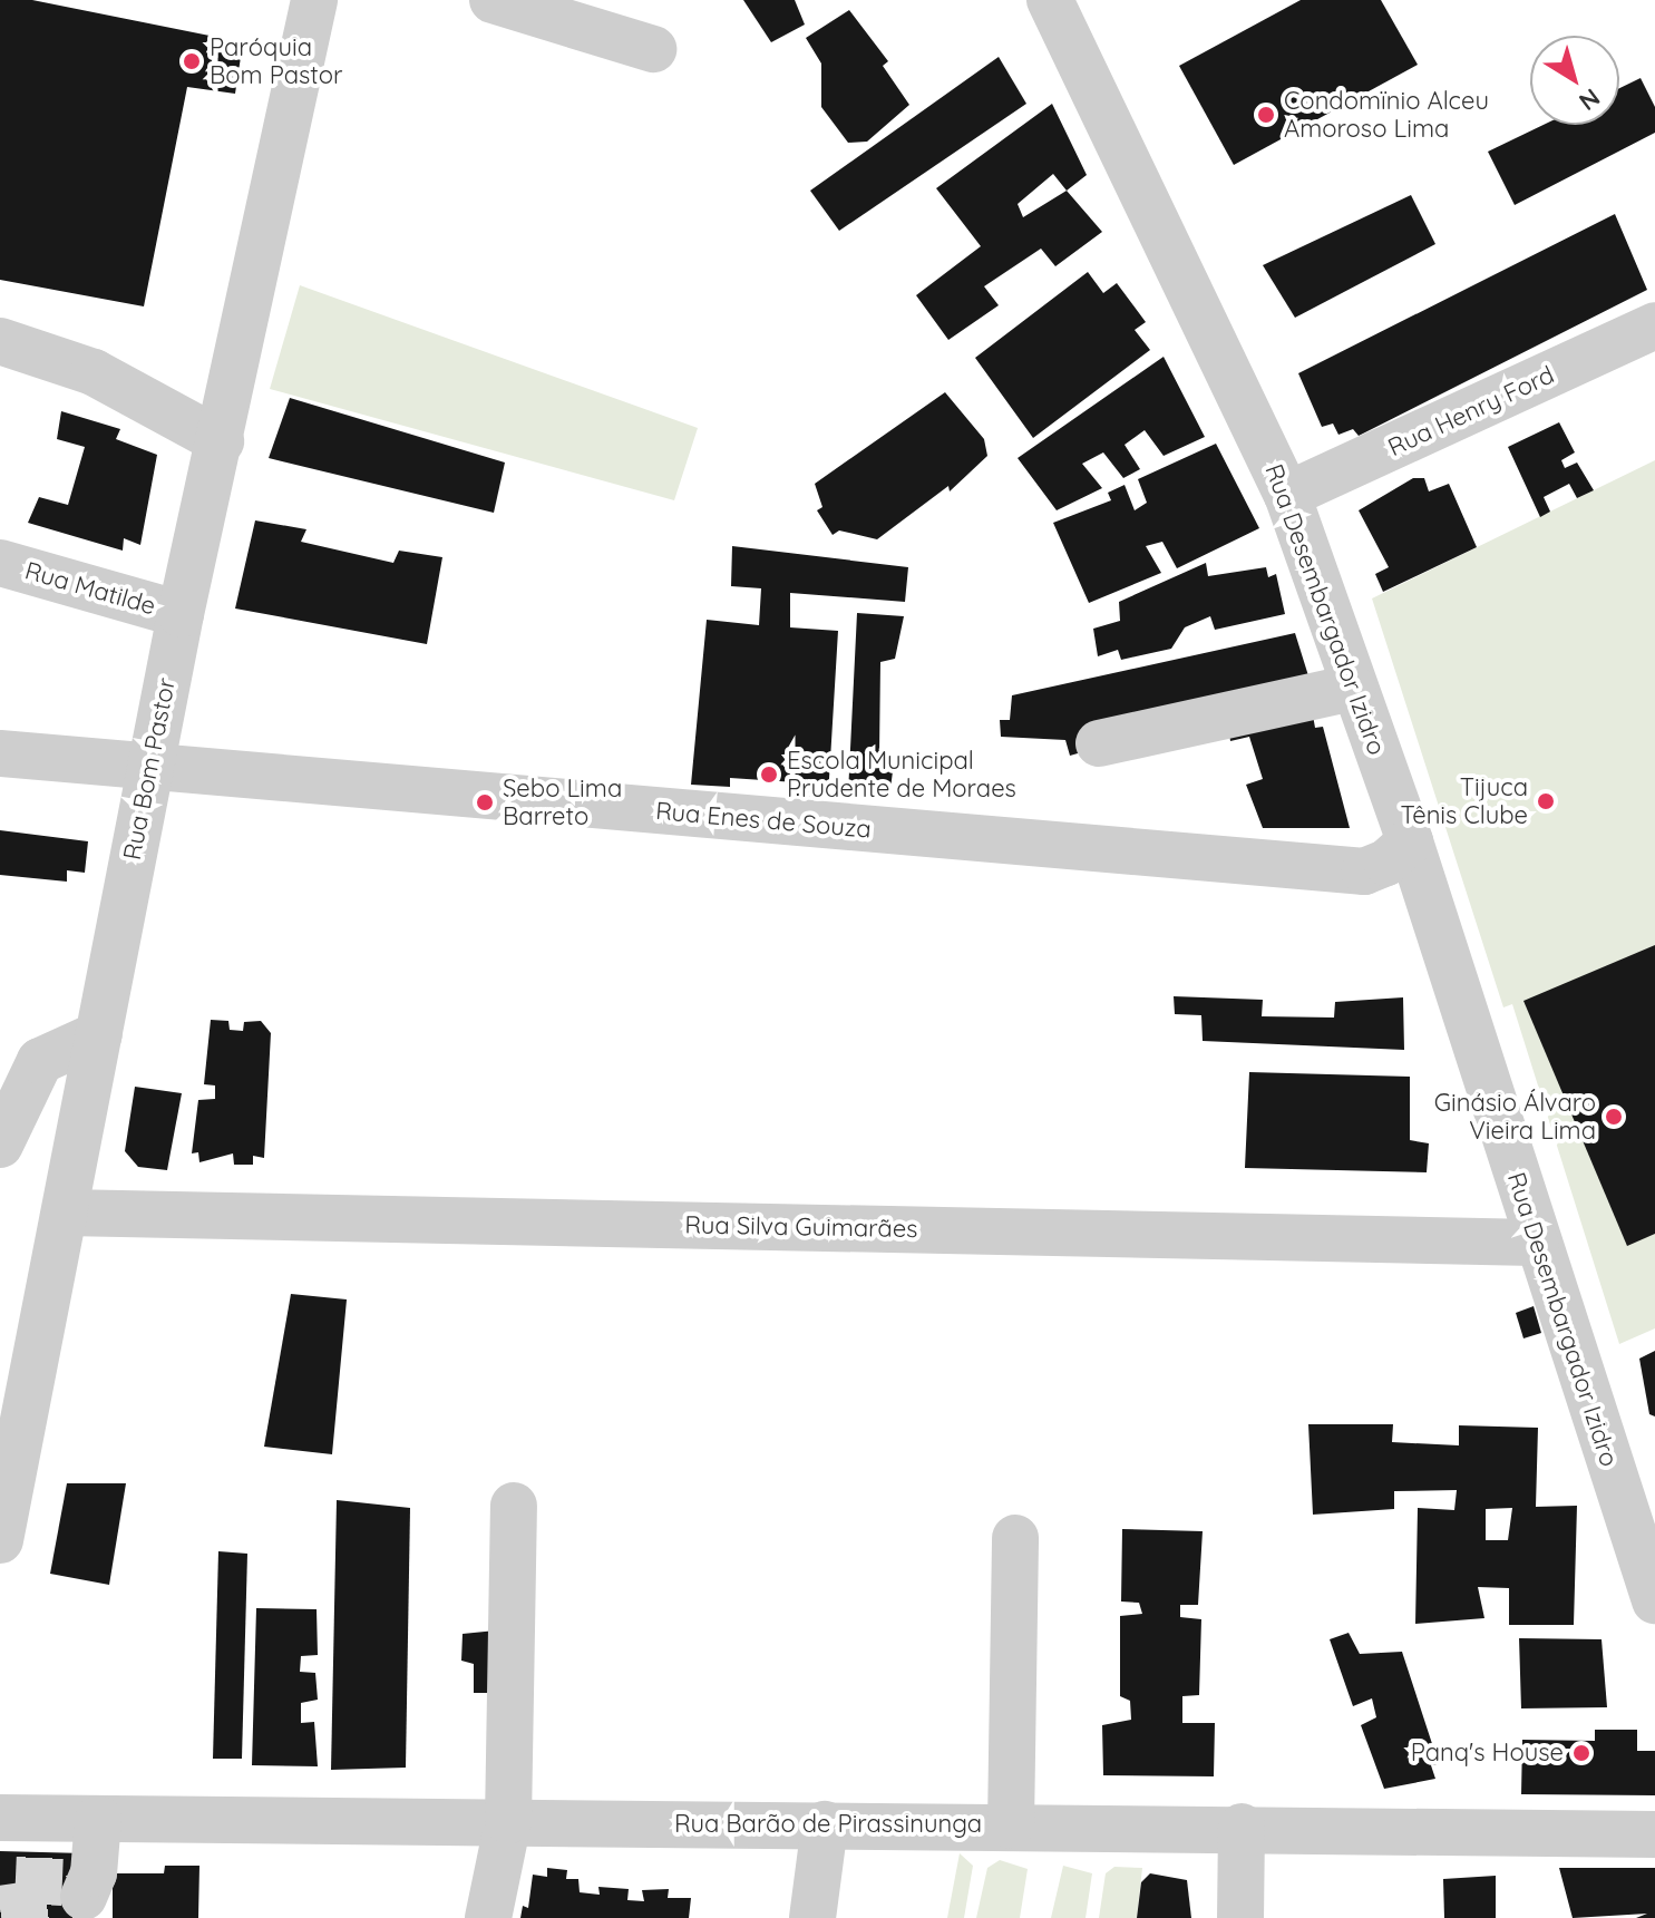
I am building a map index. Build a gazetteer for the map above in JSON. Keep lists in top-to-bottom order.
{
  "streets": {
    "street": [
      "Rua Henry Ford",
      "Rua Matilde",
      "Rua Desembargador Izidro",
      "Rua Bom Pastor",
      "Rua Enes de Souza",
      "Rua Silva Guimarães",
      "Rua Barão de Pirassinunga"
    ]
  },
  "crossings": [
    ["Rua Henry Ford", "Rua Desembargador Izidro"],
    ["Rua Matilde", "Rua Bom Pastor"],
    ["Rua Desembargador Izidro", "Rua Enes de Souza"],
    ["Rua Desembargador Izidro", "Rua Silva Guimarães"],
    ["Rua Bom Pastor", "Rua Enes de Souza"],
    ["Rua Bom Pastor", "Rua Silva Guimarães"]
  ],
  "places": [
    "Paróquia Bom Pastor",
    "Condomïnio Alceu Amoroso Lima",
    "Escola Municipal Prudente de Moraes",
    "Tijuca Tênis Clube",
    "Sebo Lima Barreto",
    "Ginásio Álvaro Vieira Lima",
    "Panq's House"
  ],
  "north": "bottom right"
}
